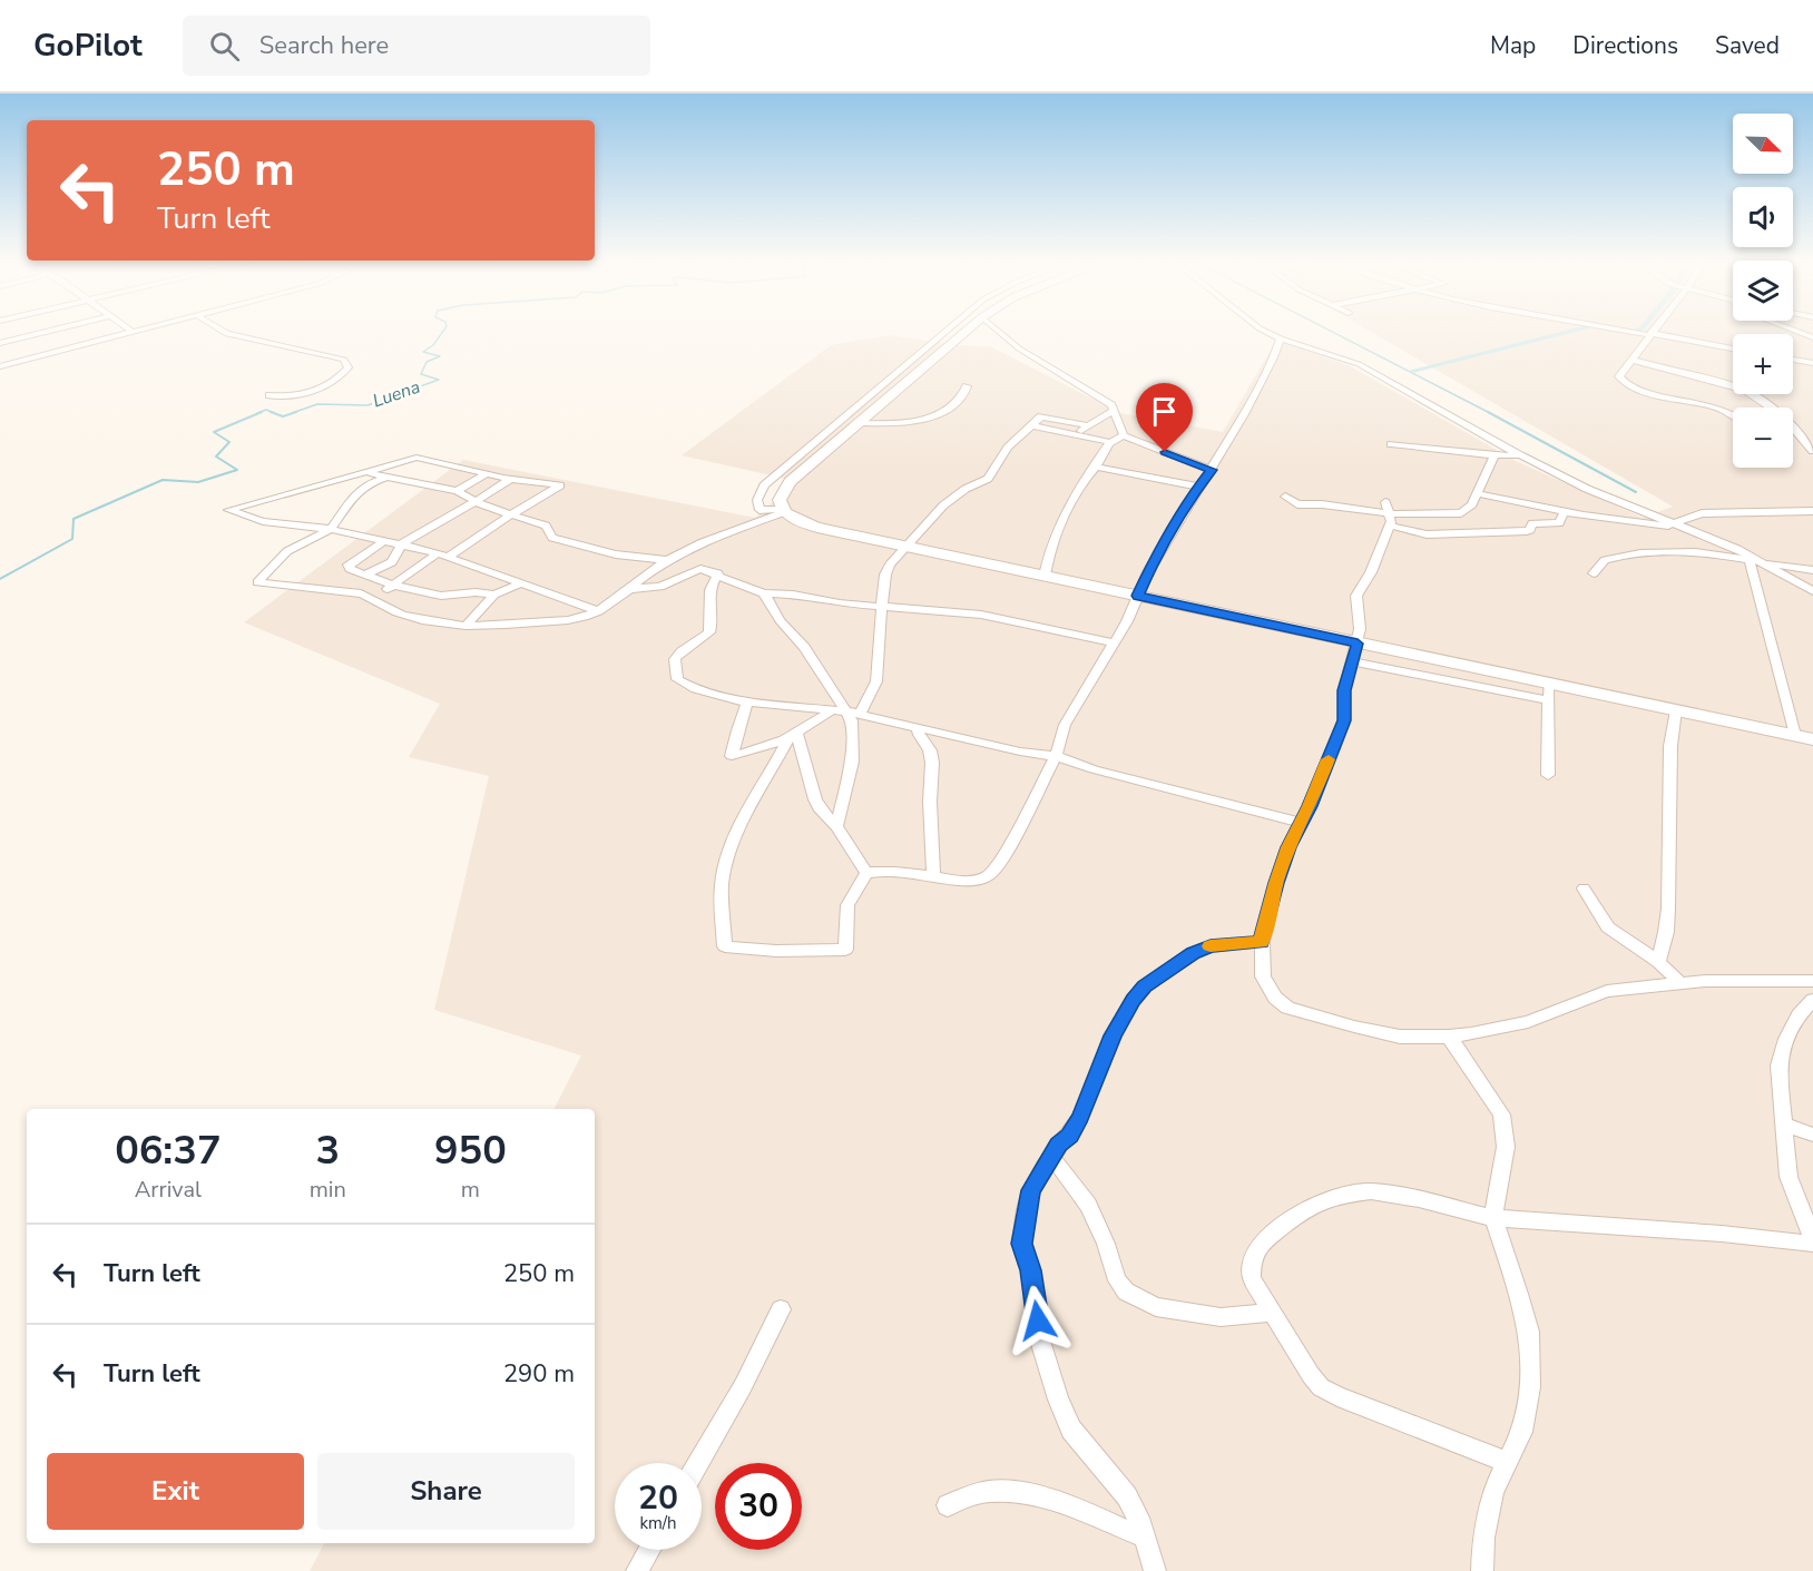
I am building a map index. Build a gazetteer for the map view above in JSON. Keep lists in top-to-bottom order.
{
  "water": ["Luena"],
  "north": "bottom right",
  "page": {
    "header": "GoPilot",
    "search": "Search here",
    "nav": ["Map", "Directions", "Saved"],
    "map_buttons": ["+", "−"],
    "turn": ["250 m", "Turn left"],
    "eta": [
      "06:37",
      "Arrival",
      "3",
      "min",
      "950",
      "m"
    ],
    "list": [
      {
        "name": "Turn left",
        "value": "250 m"
      },
      {
        "name": "Turn left",
        "value": "290 m"
      }
    ],
    "buttons": ["Exit", "Share"],
    "speed": "20 km/h",
    "limit": "30"
  }
}
